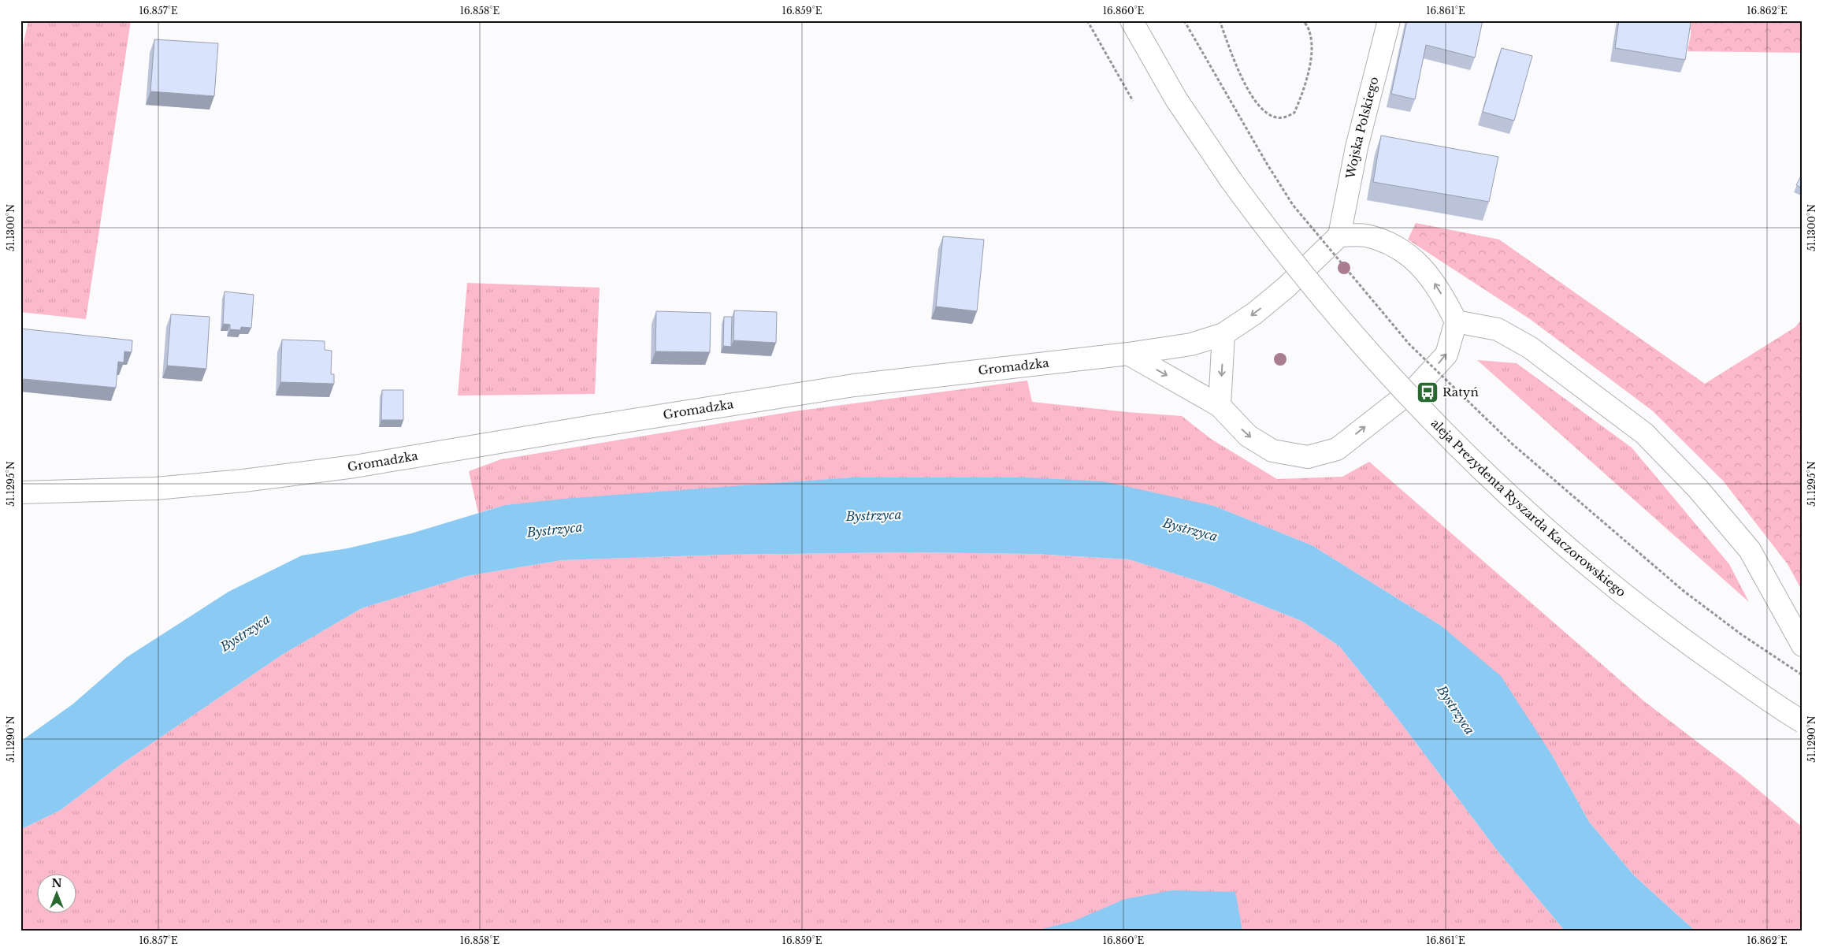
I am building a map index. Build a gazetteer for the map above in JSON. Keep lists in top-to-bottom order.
{
  "streets": {
    "street": ["Wojska Polskiego", "Gromadzka", "aleja Prezydenta Ryszarda Kaczorowskiego"]
  },
  "crossings": [
    ["Wojska Polskiego", "Gromadzka"]
  ],
  "water": ["Bystrzyca"],
  "places": {
    "bus stop": ["Ratyń"]
  },
  "north": "top",
  "coordinates": [
    "16.857°E",
    "16.858°E",
    "16.859°E",
    "16.860°E",
    "16.861°E",
    "16.862°E",
    "51.1300°N",
    "51.1295°N",
    "51.1290°N"
  ]
}
